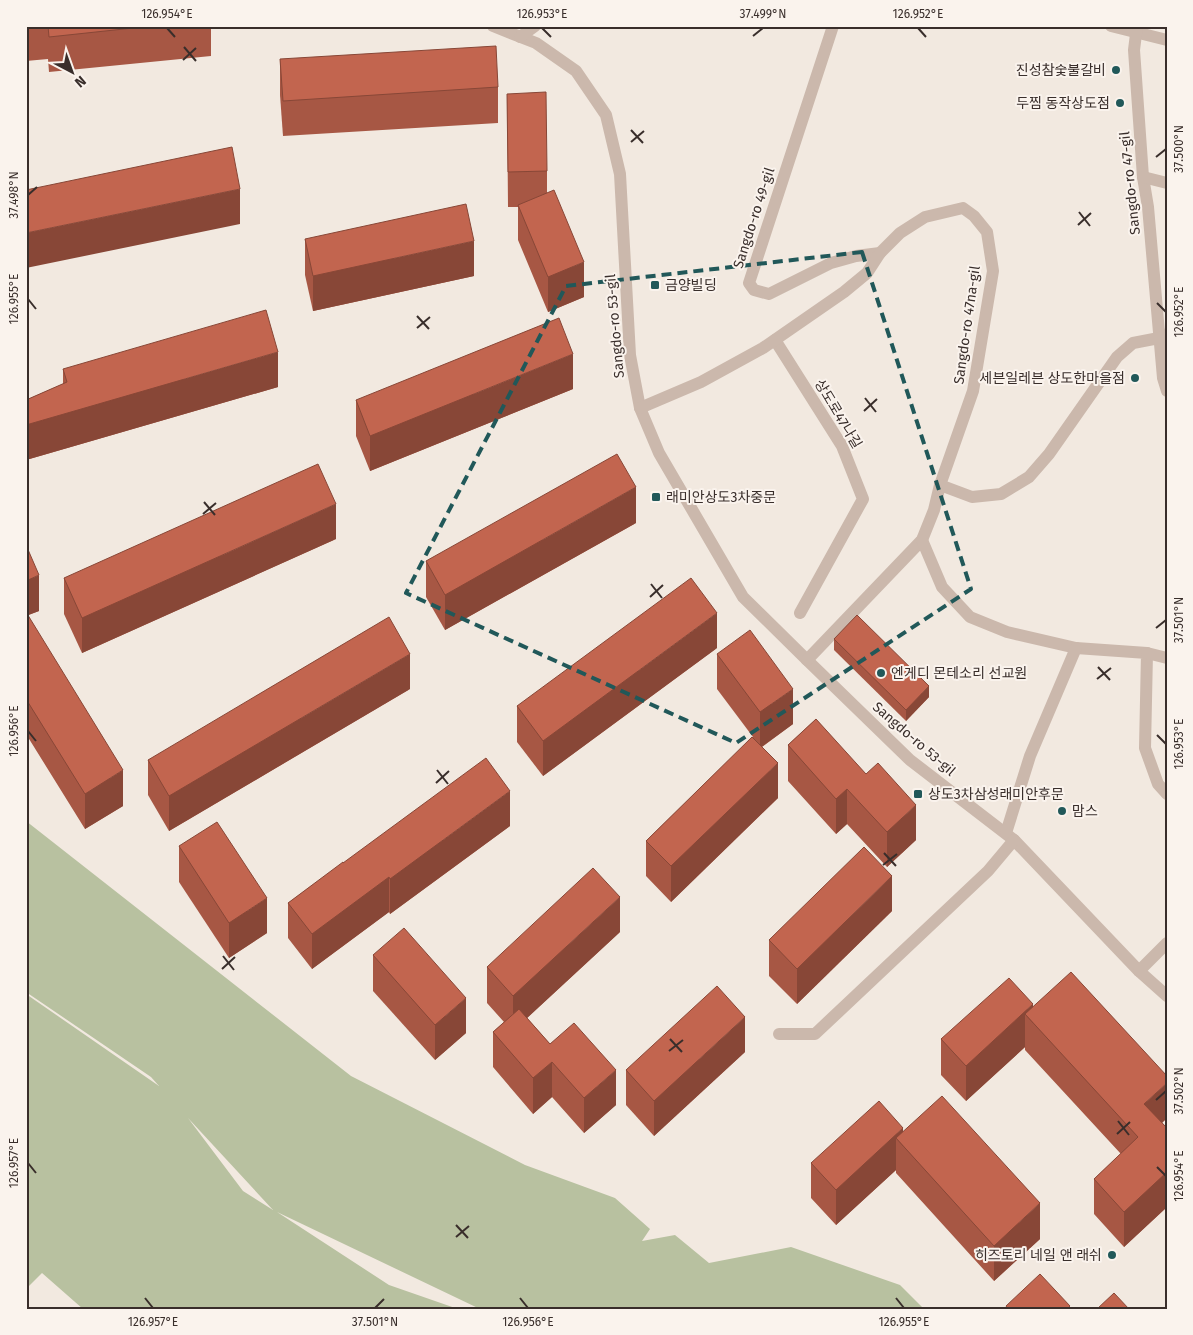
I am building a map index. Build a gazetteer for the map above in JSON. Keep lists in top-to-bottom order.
{
  "streets": {
    "street": [
      "Sangdo-ro 47-gil",
      "Sangdo-ro 49-gil",
      "Sangdo-ro 47na-gil",
      "Sangdo-ro 53-gil",
      "상도로47나길"
    ]
  },
  "crossings": [
    ["Sangdo-ro 49-gil", "Sangdo-ro 47na-gil"],
    ["Sangdo-ro 47na-gil", "Sangdo-ro 53-gil"],
    ["Sangdo-ro 47na-gil", "상도로47나길"]
  ],
  "places": {
    "other": [
      "진성참숯불갈비",
      "두찜 동작상도점",
      "세븐일레븐 상도한마을점",
      "엔게디 몬테소리 선교원",
      "맘스",
      "히즈토리 네일 앤 래쉬"
    ],
    "transit": ["금양빌딩", "래미안상도3차중문", "상도3차삼성래미안후문"]
  },
  "north": "bottom right",
  "coordinates": [
    "126.954°E",
    "126.953°E",
    "37.499°N",
    "126.952°E",
    "37.500°N",
    "37.498°N",
    "126.955°E",
    "37.501°N",
    "126.956°E",
    "37.502°N",
    "126.957°E"
  ]
}
